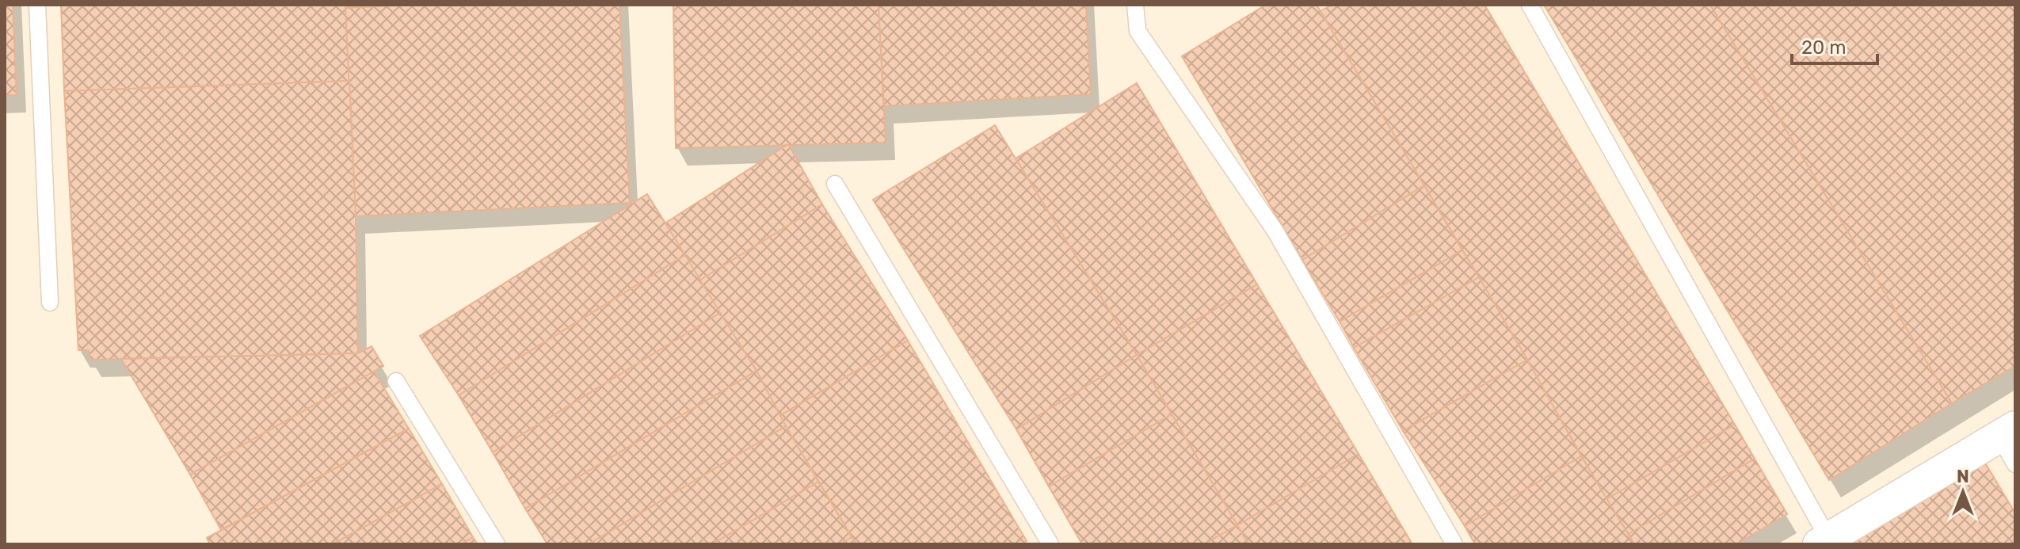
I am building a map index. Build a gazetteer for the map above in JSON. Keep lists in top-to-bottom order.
{
  "scale_bar": "20 m",
  "north": "top"
}
